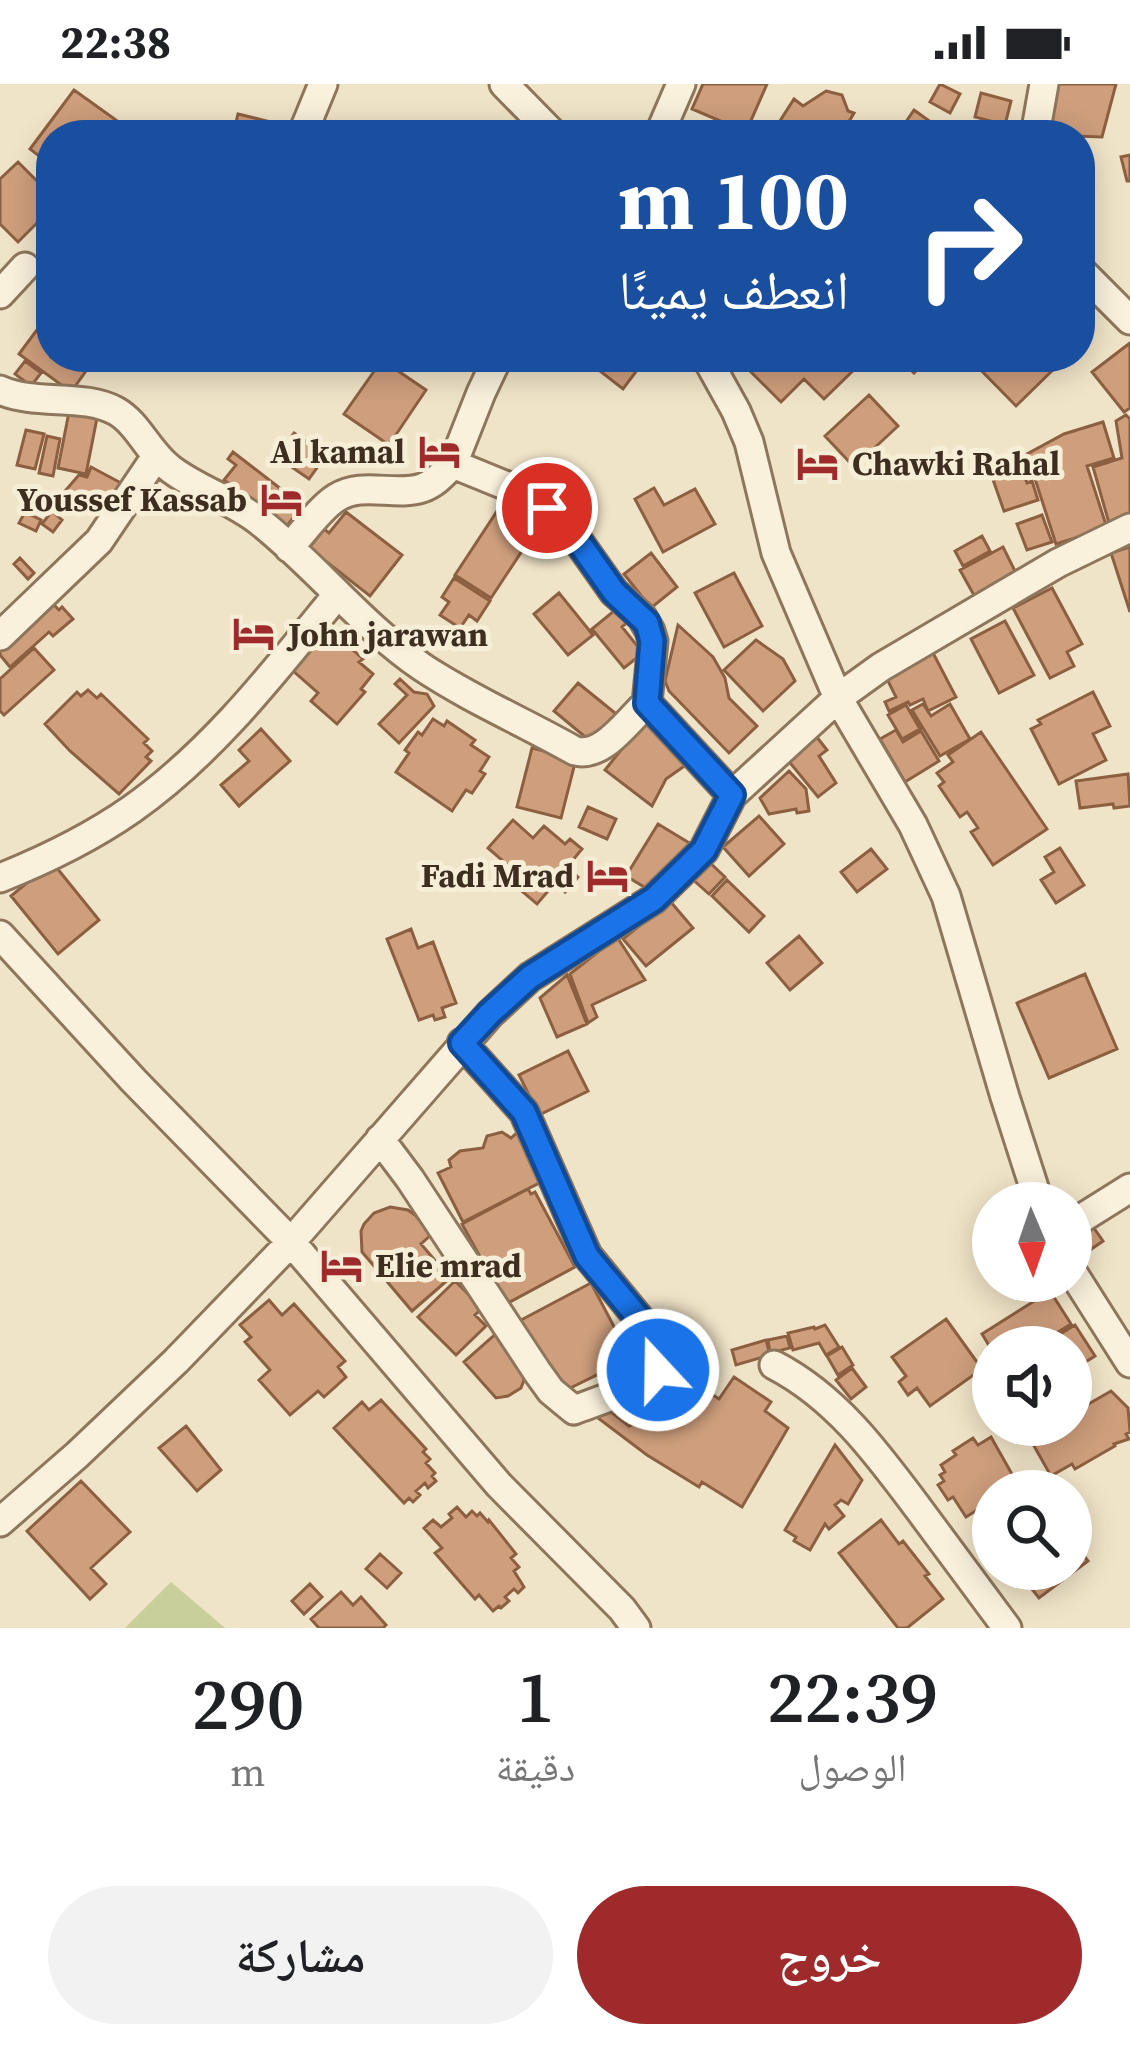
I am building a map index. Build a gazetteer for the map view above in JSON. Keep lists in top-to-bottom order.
{
  "places": {
    "hotel": [
      "Al kamal",
      "Chawki Rahal",
      "Youssef Kassab",
      "John jarawan",
      "Fadi Mrad",
      "Elie mrad"
    ]
  },
  "north": "bottom",
  "page": {
    "status": "22:38",
    "turn": ["100 m", "انعطف يمينًا"],
    "eta": [
      "22:39",
      "الوصول",
      "1",
      "دقيقة",
      "290",
      "m"
    ],
    "buttons": ["خروج", "مشاركة"]
  }
}
